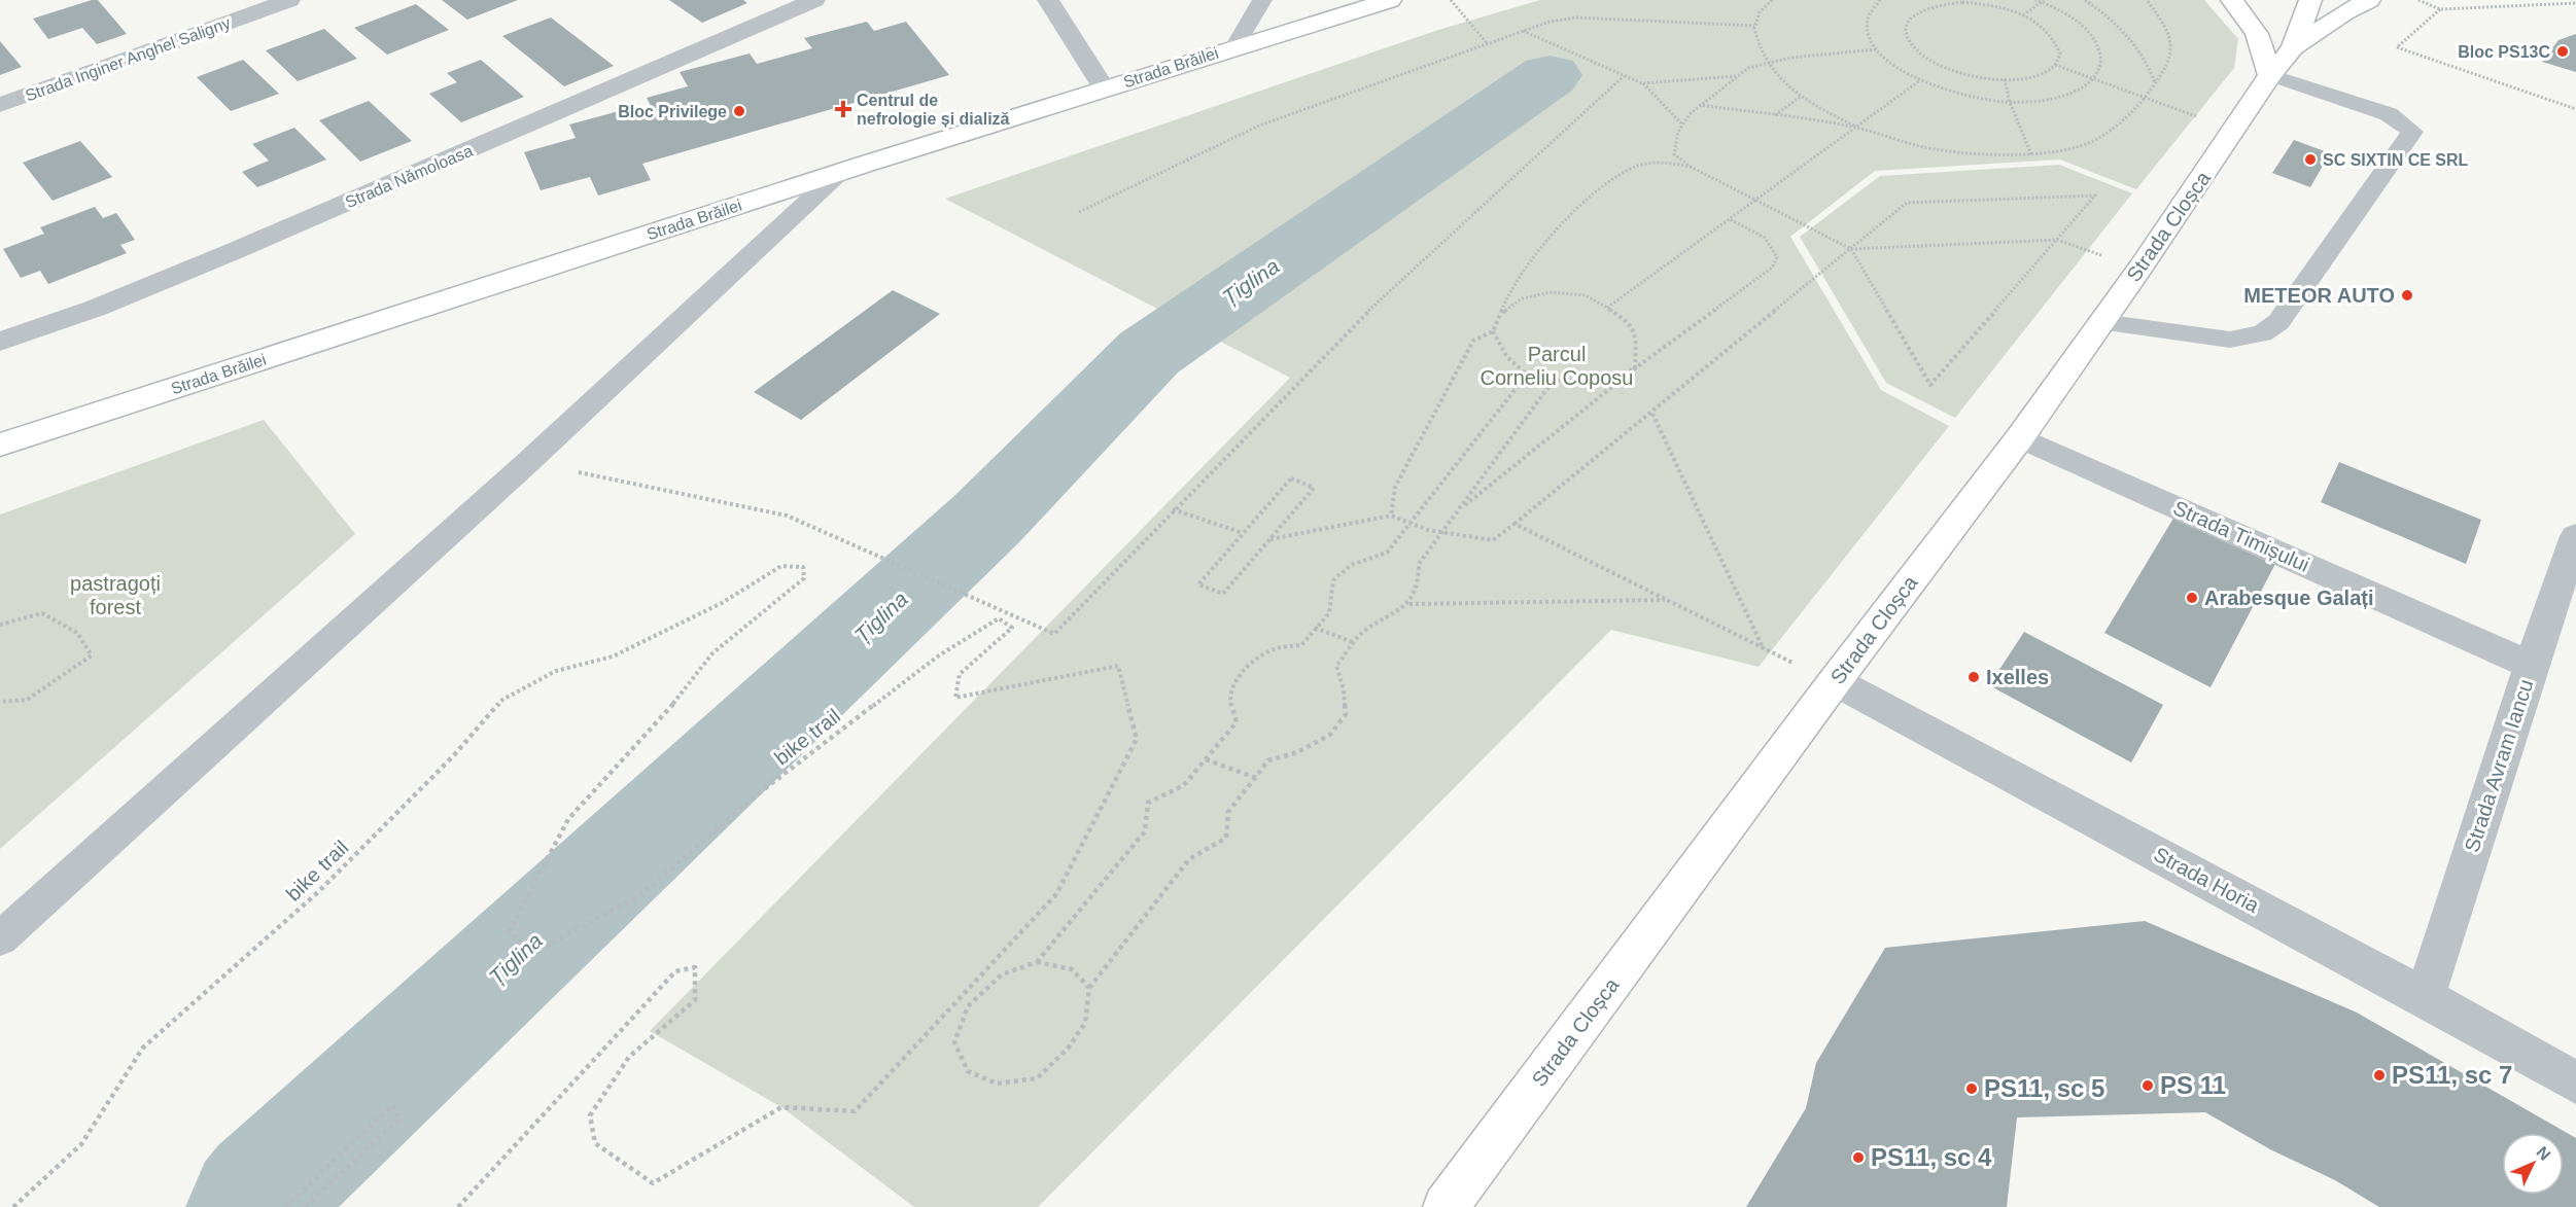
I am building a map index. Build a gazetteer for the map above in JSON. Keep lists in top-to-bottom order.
{
  "streets": {
    "main road": ["Strada Brăilei", "Strada Cloșca"],
    "street": [
      "Strada Inginer Anghel Saligny",
      "Strada Nămoloasa",
      "Strada Timișului",
      "Strada Avram Iancu",
      "Strada Horia"
    ],
    "path": ["bike trail"]
  },
  "crossings": [
    ["Strada Cloșca", "Strada Timișului"],
    ["Strada Cloșca", "Strada Horia"],
    ["Strada Timișului", "Strada Avram Iancu"],
    ["Strada Avram Iancu", "Strada Horia"]
  ],
  "water": ["Țiglina"],
  "parks": ["Parcul Corneliu Coposu", "pastragoți forest"],
  "places": {
    "other": [
      "Bloc PS13C",
      "Bloc Privilege",
      "SC SIXTIN CE SRL",
      "METEOR AUTO",
      "Arabesque Galați",
      "Ixelles",
      "PS11, sc 7",
      "PS 11",
      "PS11, sc 5",
      "PS11, sc 4"
    ],
    "health": ["Centrul de nefrologie și dializă"]
  },
  "north": "top right"
}
